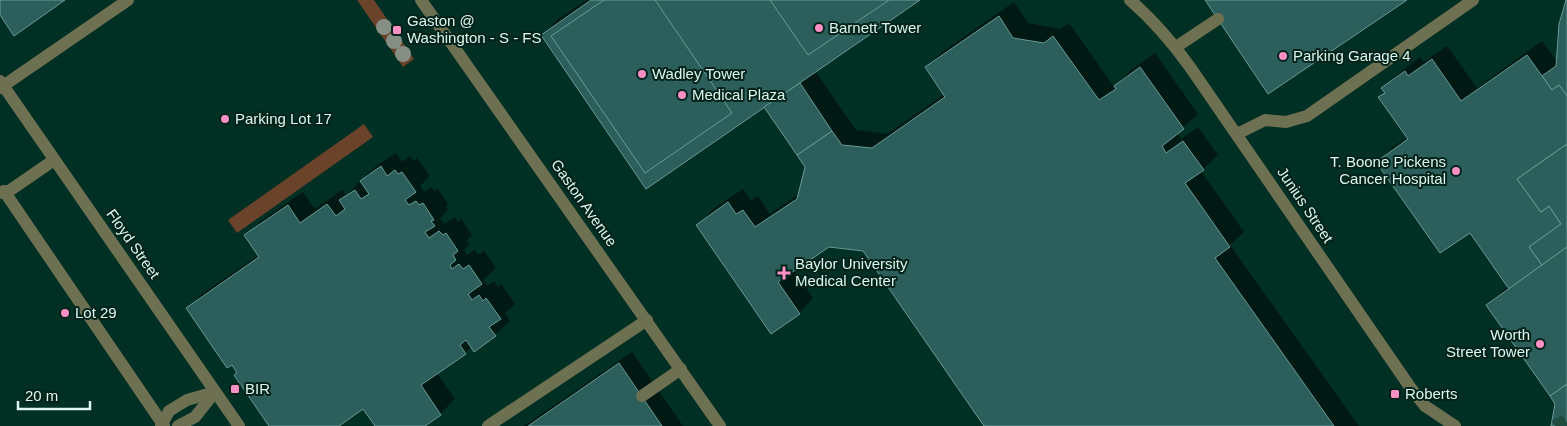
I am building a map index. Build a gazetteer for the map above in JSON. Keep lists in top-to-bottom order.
{
  "streets": {
    "street": ["Gaston Avenue", "Junius Street", "Floyd Street"]
  },
  "places": {
    "other": [
      "Barnett Tower",
      "Parking Garage 4",
      "Wadley Tower",
      "Medical Plaza",
      "Parking Lot 17",
      "T. Boone Pickens Cancer Hospital",
      "Lot 29",
      "Worth Street Tower"
    ],
    "transit": ["Gaston @ Washington - S - FS", "BIR", "Roberts"],
    "health": ["Baylor University Medical Center"]
  },
  "scale_bar": "20 m"
}
